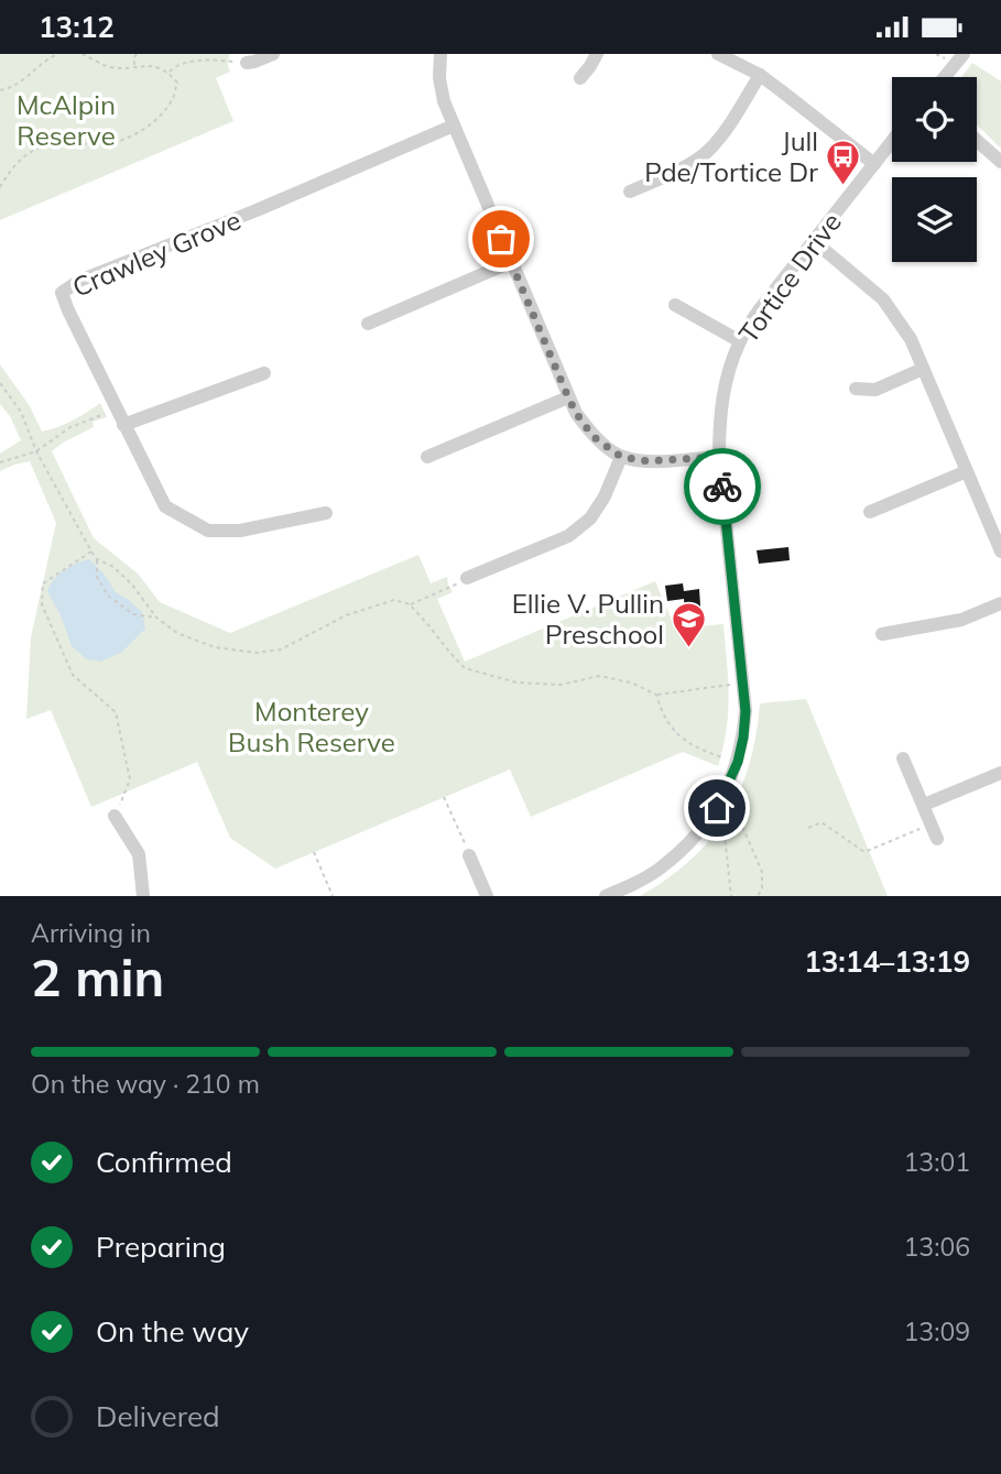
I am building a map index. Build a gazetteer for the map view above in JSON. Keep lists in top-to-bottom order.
{
  "streets": {
    "street": ["Crawley Grove", "Tortice Drive"]
  },
  "parks": ["McAlpin Reserve", "Monterey Bush Reserve"],
  "places": {
    "bus stop": ["Jull Pde/Tortice Dr"],
    "school or university": ["Ellie V. Pullin Preschool"]
  },
  "page": {
    "status": "13:12",
    "heading": ["2 min", "Arriving in", "13:14–13:19"],
    "bar": "On the way · 210 m",
    "list": [
      ["Confirmed", "13:01"],
      ["Preparing", "13:06"],
      ["On the way", "13:09"],
      "Delivered"
    ]
  }
}
